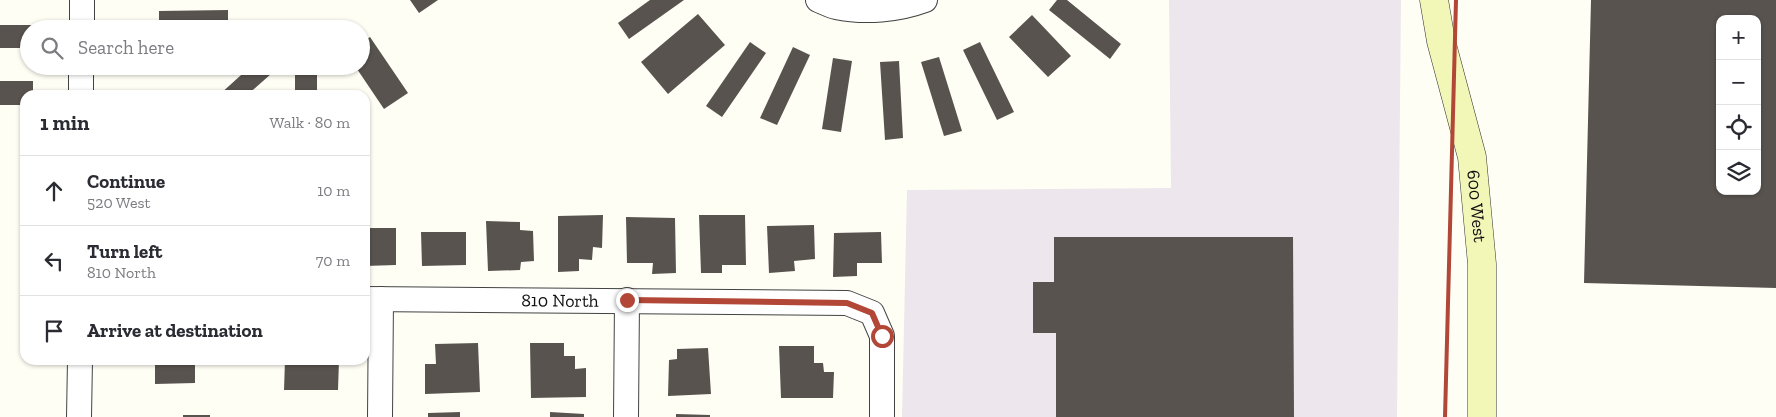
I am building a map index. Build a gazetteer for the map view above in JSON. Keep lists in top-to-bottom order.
{
  "streets": {
    "main road": ["600 West"],
    "street": ["810 North"]
  },
  "page": {
    "map_buttons": ["+", "−"],
    "search": "Search here",
    "heading": ["1 min", "Walk · 80 m"],
    "list": [
      ["Continue", "520 West", "10 m"],
      ["Turn left", "810 North", "70 m"],
      "Arrive at destination"
    ]
  }
}
